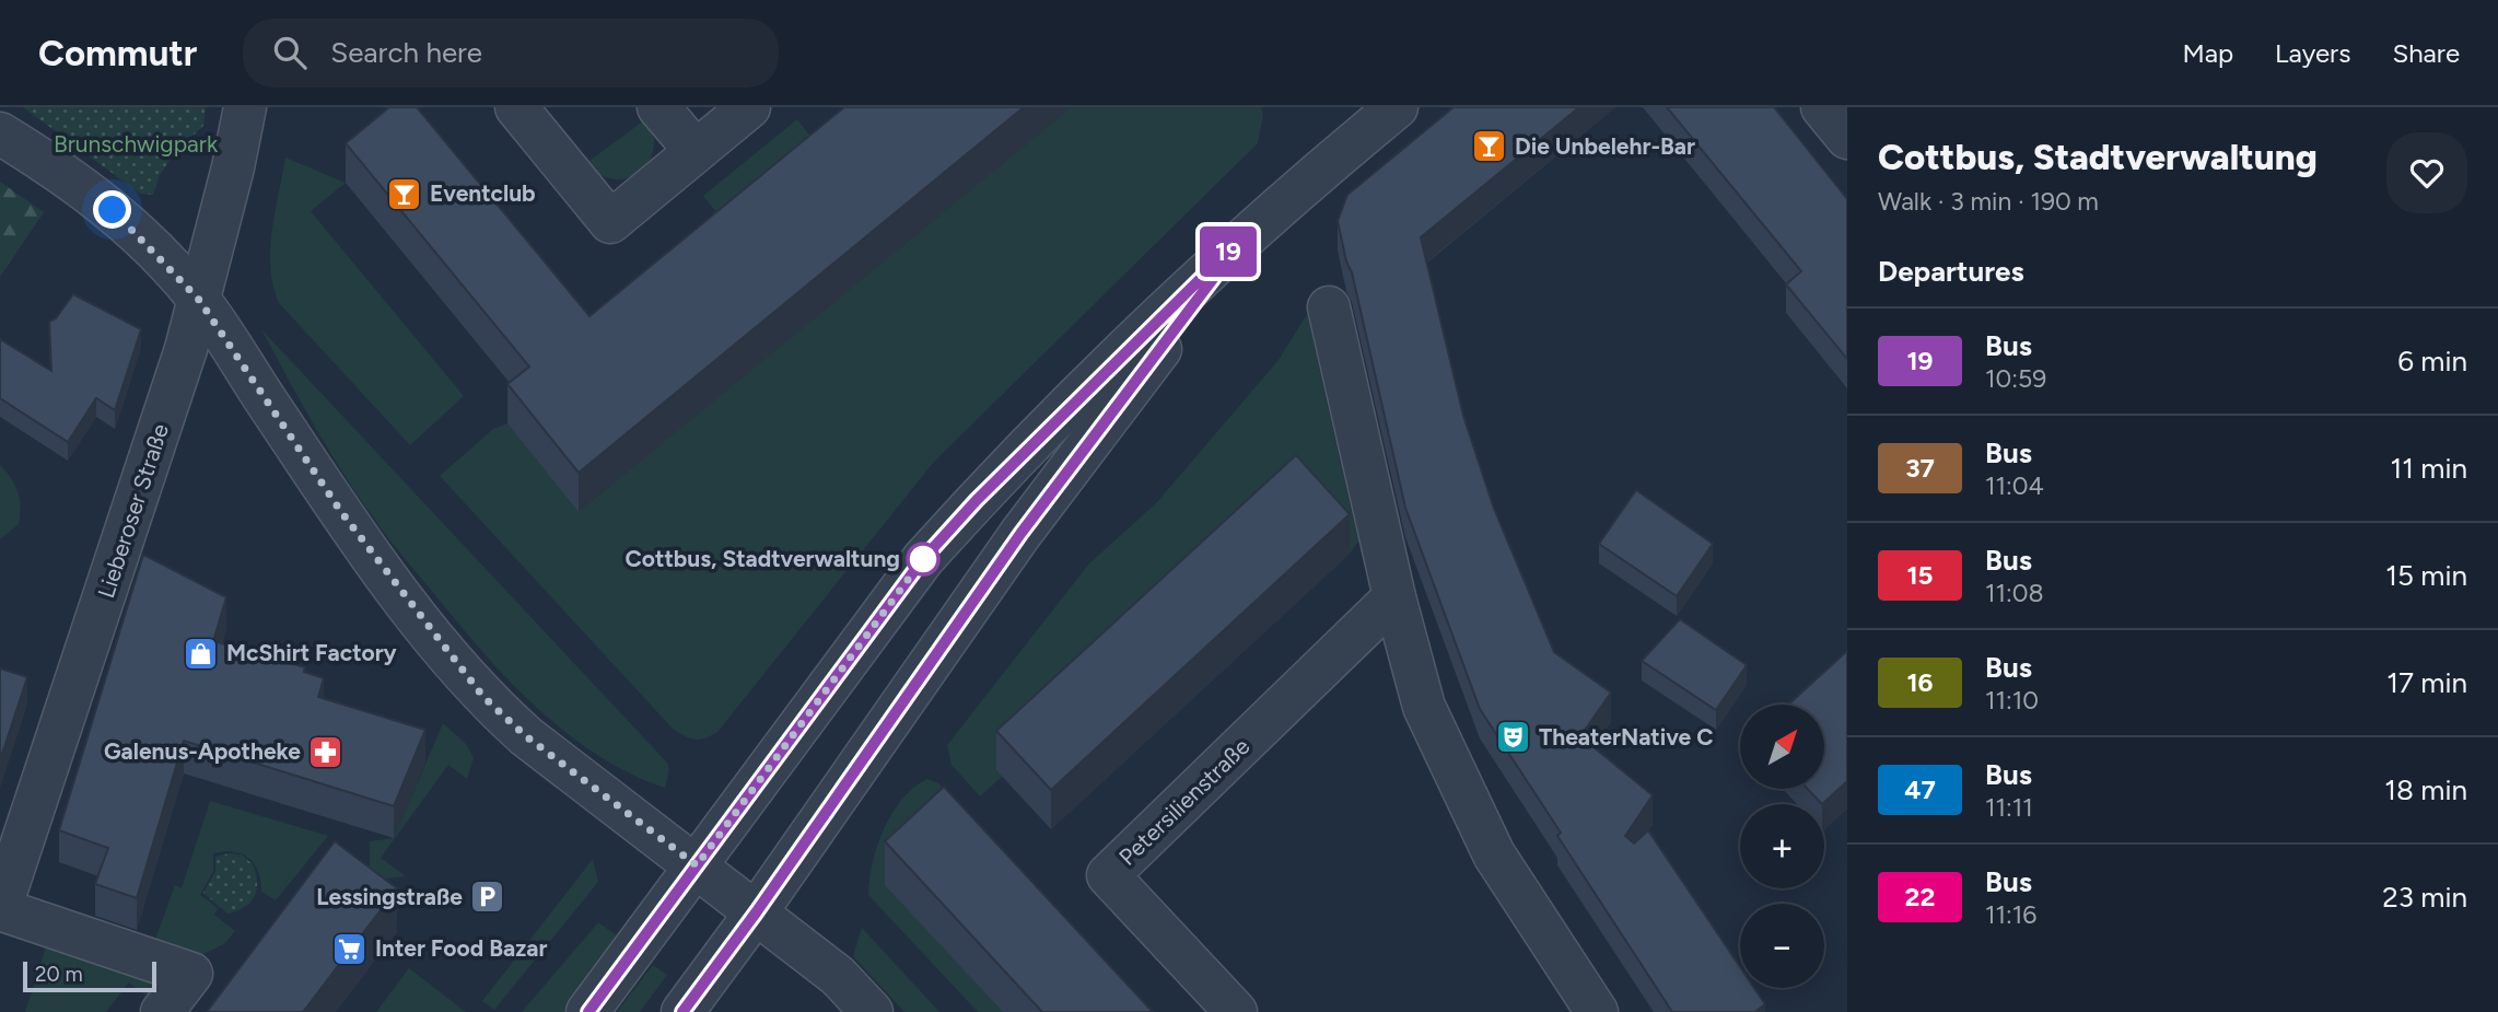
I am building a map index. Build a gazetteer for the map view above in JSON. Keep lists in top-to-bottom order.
{
  "streets": {
    "street": ["Lieberoser Straße", "Petersilienstraße"]
  },
  "parks": ["Brunschwigpark"],
  "places": {
    "bar": ["Die Unbelehr-Bar", "Eventclub"],
    "other": ["Cottbus, Stadtverwaltung"],
    "shop": ["McShirt Factory"],
    "theatre": ["TheaterNative C"],
    "pharmacy": ["Galenus-Apotheke"],
    "parking": ["Lessingstraße"],
    "supermarket": ["Inter Food Bazar"]
  },
  "lines": ["bus line 19"],
  "scale_bar": "20 m",
  "north": "top right",
  "page": {
    "header": "Commutr",
    "search": "Search here",
    "nav": ["Map", "Layers", "Share"],
    "on_map": "19",
    "heading": [
      ["Cottbus, Stadtverwaltung", "Walk · 3 min · 190 m"],
      "Departures"
    ],
    "list": [
      {
        "mark": "19",
        "name": "Bus",
        "note": "10:59",
        "value": "6 min"
      },
      {
        "mark": "37",
        "name": "Bus",
        "note": "11:04",
        "value": "11 min"
      },
      {
        "mark": "15",
        "name": "Bus",
        "note": "11:08",
        "value": "15 min"
      },
      {
        "mark": "16",
        "name": "Bus",
        "note": "11:10",
        "value": "17 min"
      },
      {
        "mark": "47",
        "name": "Bus",
        "note": "11:11",
        "value": "18 min"
      },
      {
        "mark": "22",
        "name": "Bus",
        "note": "11:16",
        "value": "23 min"
      }
    ],
    "map_buttons": ["+", "−"],
    "scale": "20 m"
  }
}
